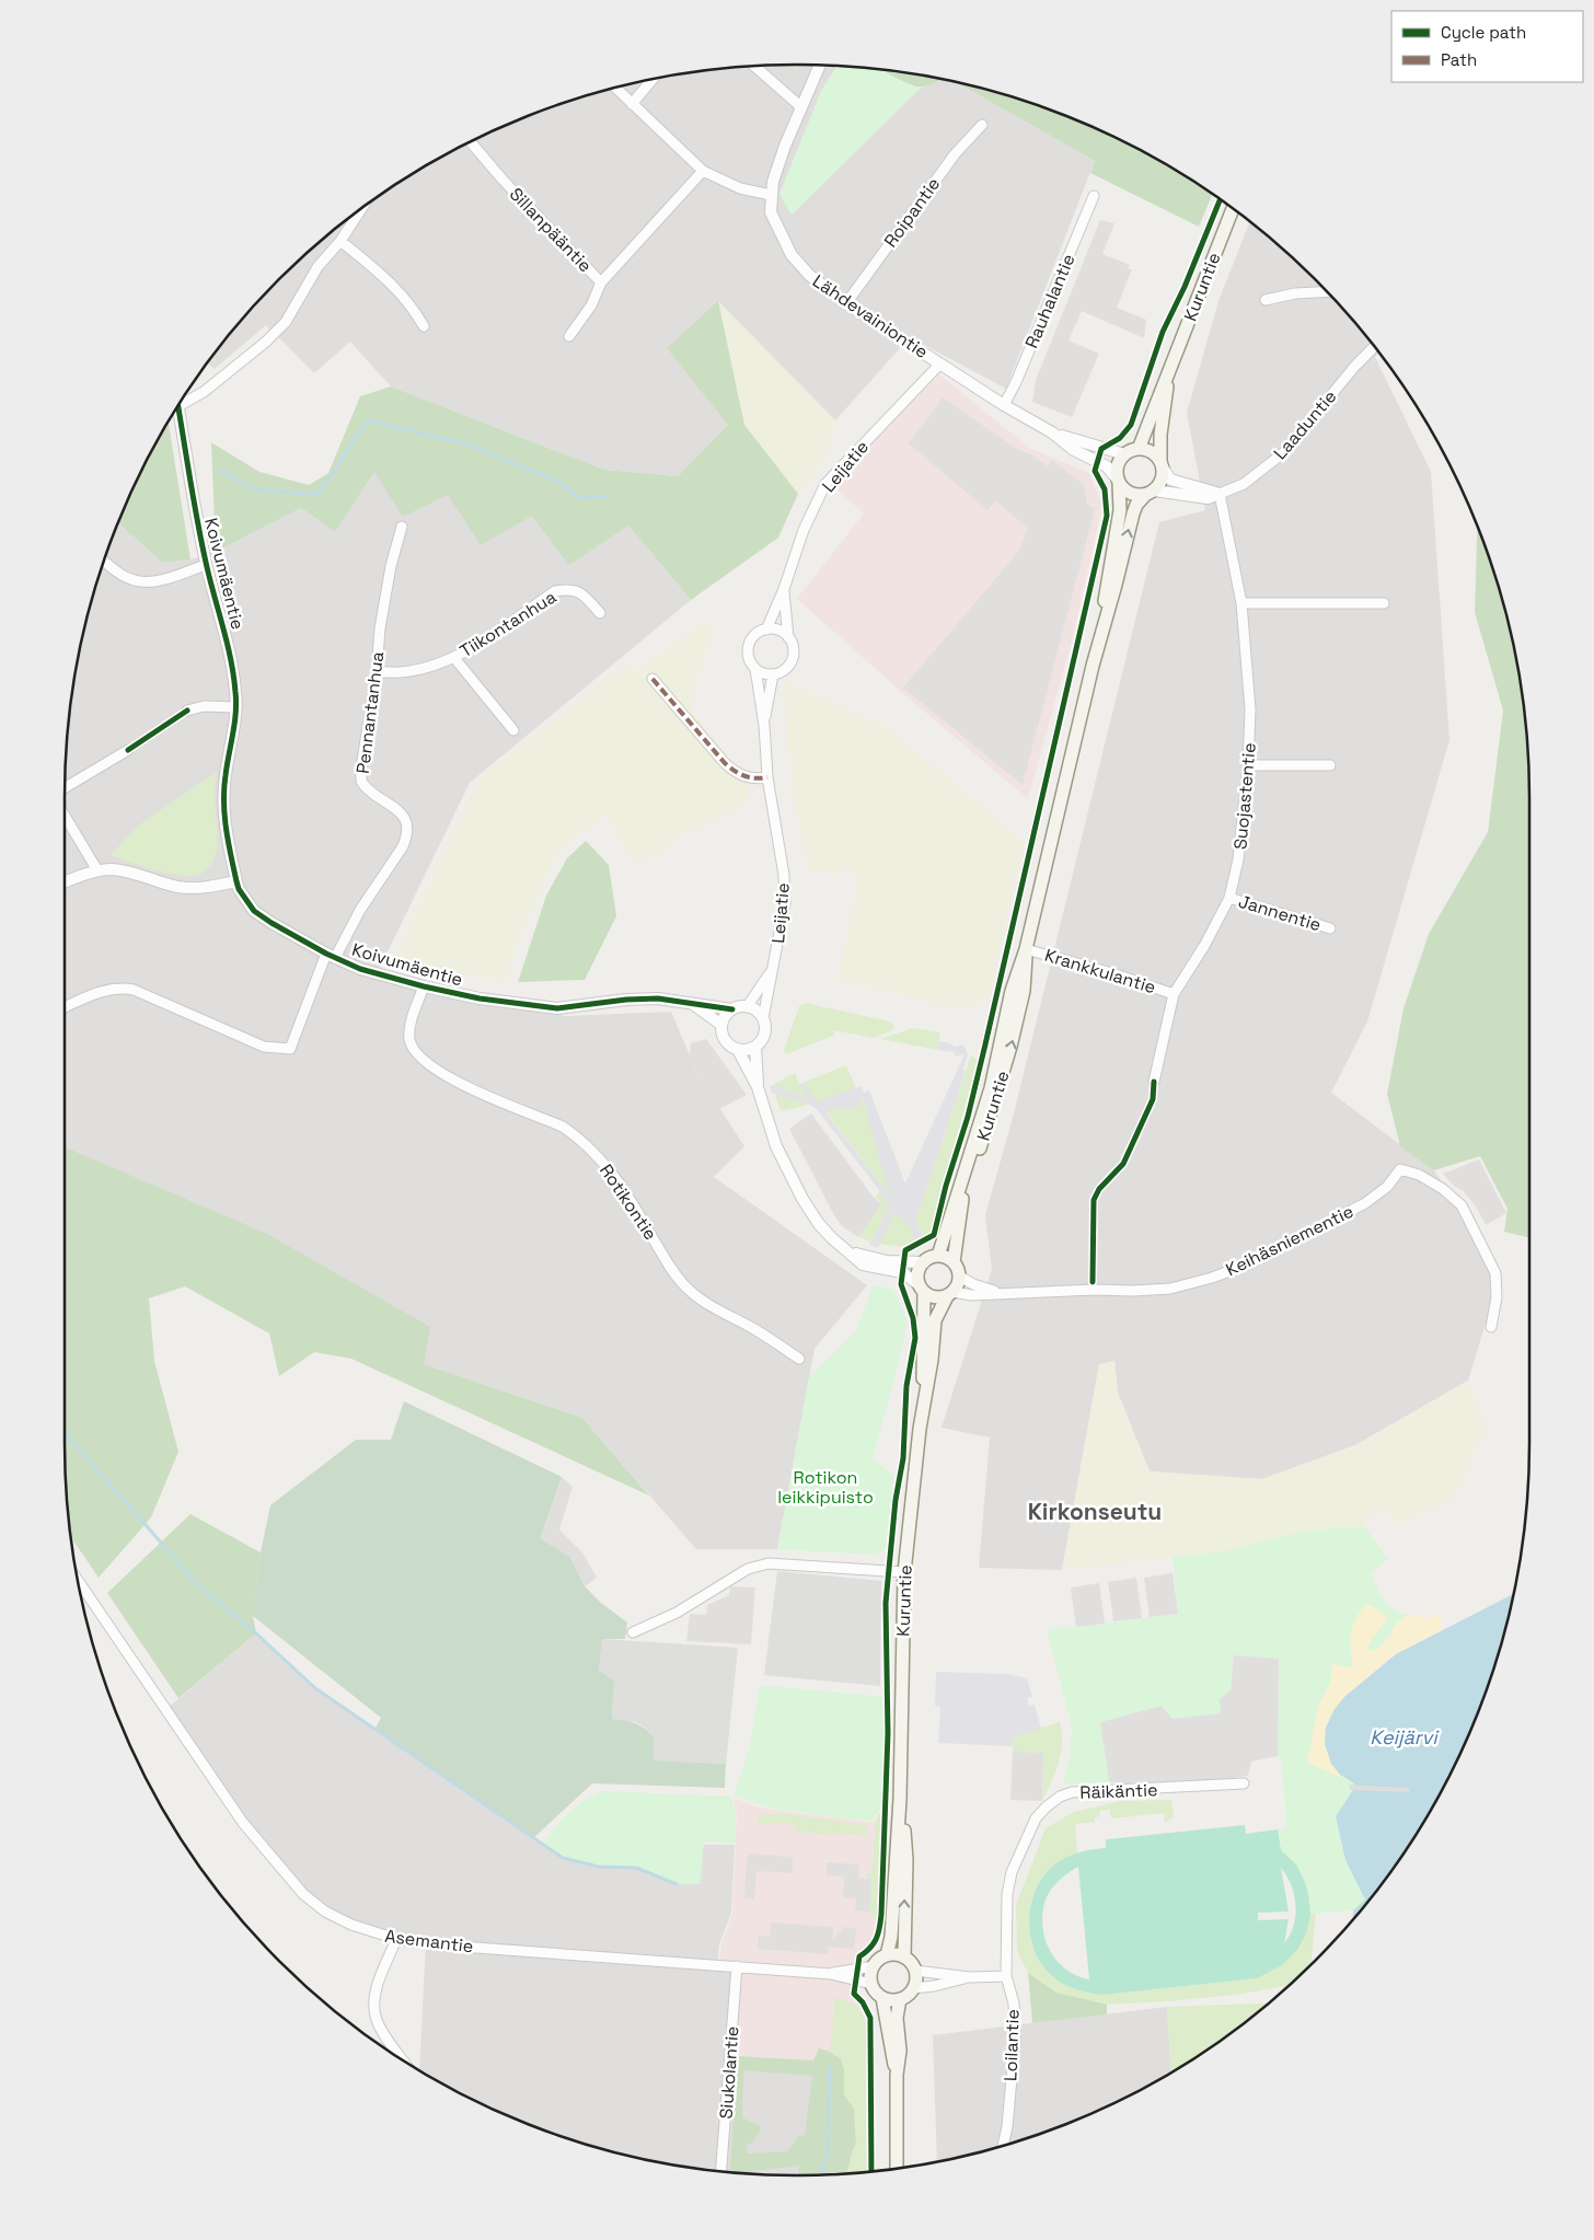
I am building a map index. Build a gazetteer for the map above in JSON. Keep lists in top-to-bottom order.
{
  "streets": {
    "main road": ["Kuruntie"],
    "street": [
      "Roipantie",
      "Sillanpääntie",
      "Rauhalantie",
      "Lähdevainiontie",
      "Laaduntie",
      "Leijatie",
      "Koivumäentie",
      "Tiikontanhua",
      "Pennantanhua",
      "Suojastentie",
      "Jannentie",
      "Krankkulantie",
      "Rotikontie",
      "Keihäsniementie",
      "Räikäntie",
      "Asemantie",
      "Loilantie",
      "Siukolantie"
    ]
  },
  "crossings": [
    ["Roipantie", "Lähdevainiontie"],
    ["Kuruntie", "Lähdevainiontie"],
    ["Kuruntie", "Laaduntie"],
    ["Kuruntie", "Krankkulantie"],
    ["Kuruntie", "Keihäsniementie"],
    ["Kuruntie", "Asemantie"],
    ["Rauhalantie", "Lähdevainiontie"],
    ["Lähdevainiontie", "Laaduntie"],
    ["Lähdevainiontie", "Leijatie"],
    ["Laaduntie", "Suojastentie"],
    ["Leijatie", "Koivumäentie"],
    ["Koivumäentie", "Pennantanhua"],
    ["Koivumäentie", "Rotikontie"],
    ["Tiikontanhua", "Pennantanhua"],
    ["Suojastentie", "Jannentie"],
    ["Suojastentie", "Krankkulantie"],
    ["Räikäntie", "Loilantie"],
    ["Asemantie", "Siukolantie"]
  ],
  "districts": ["Kirkonseutu"],
  "water": ["Keijärvi"],
  "parks": ["Rotikon leikkipuisto"],
  "legend": ["Cycle path", "Path"]
}
